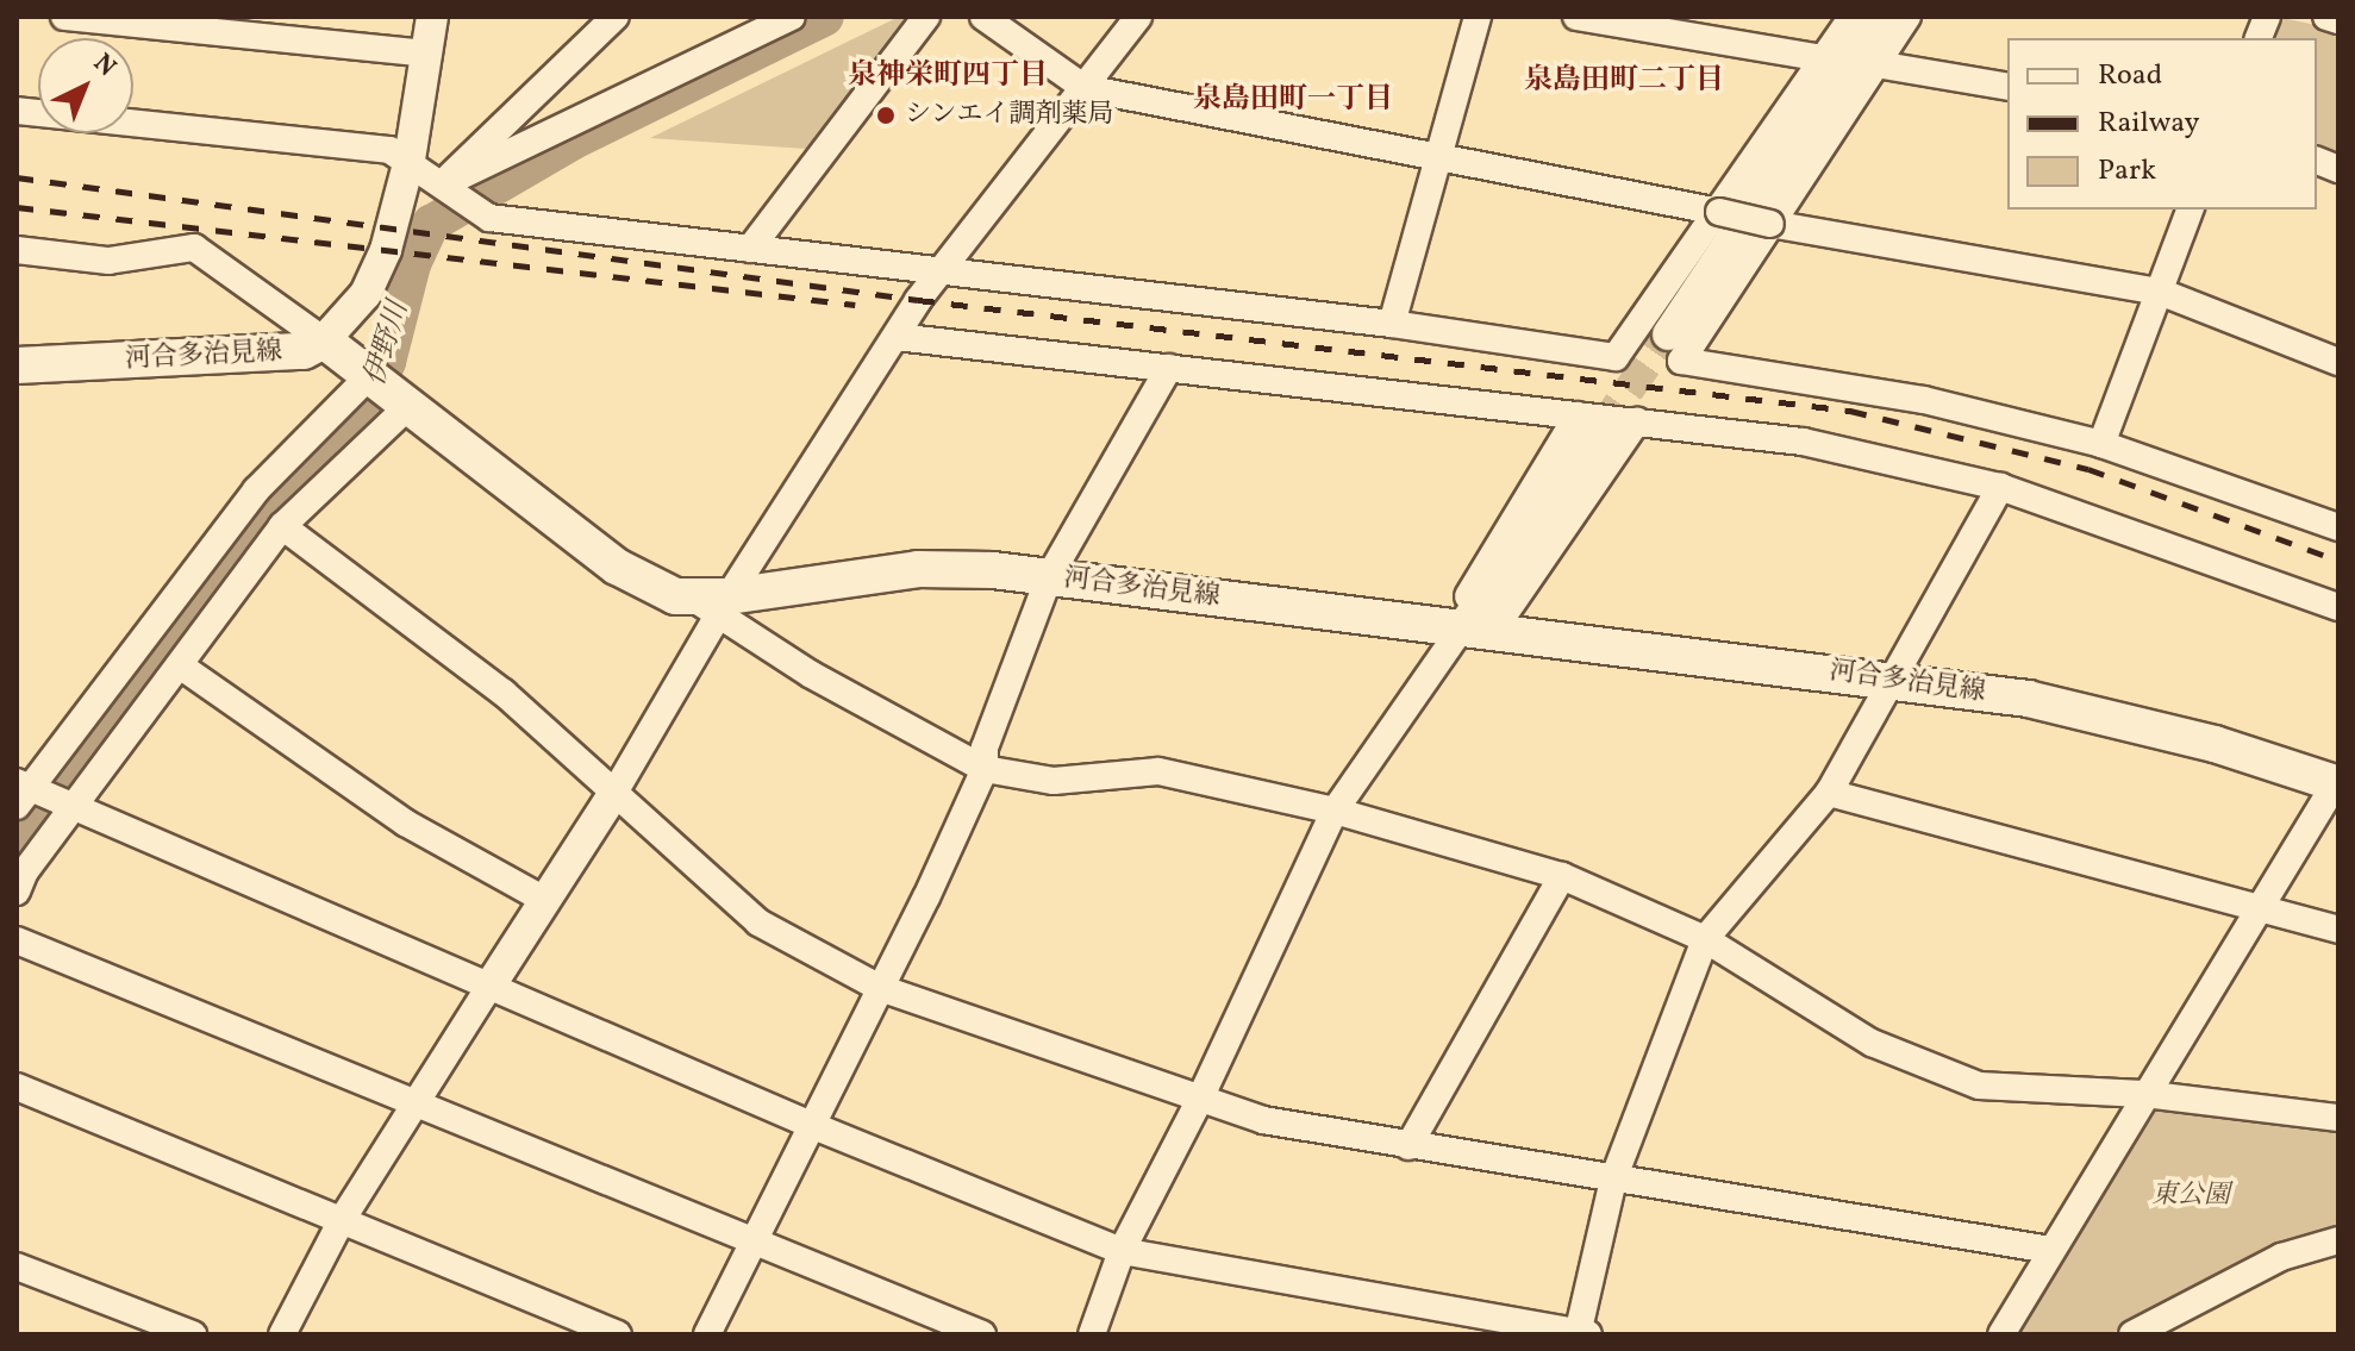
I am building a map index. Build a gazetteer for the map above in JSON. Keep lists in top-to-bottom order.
{
  "streets": {
    "main road": ["河合多治見線"]
  },
  "districts": ["泉神栄町四丁目", "泉島田町二丁目", "泉島田町一丁目"],
  "water": ["伊野川"],
  "parks": ["東公園"],
  "places": ["シンエイ調剤薬局"],
  "legend": ["Road", "Railway", "Park"],
  "north": "top right"
}
